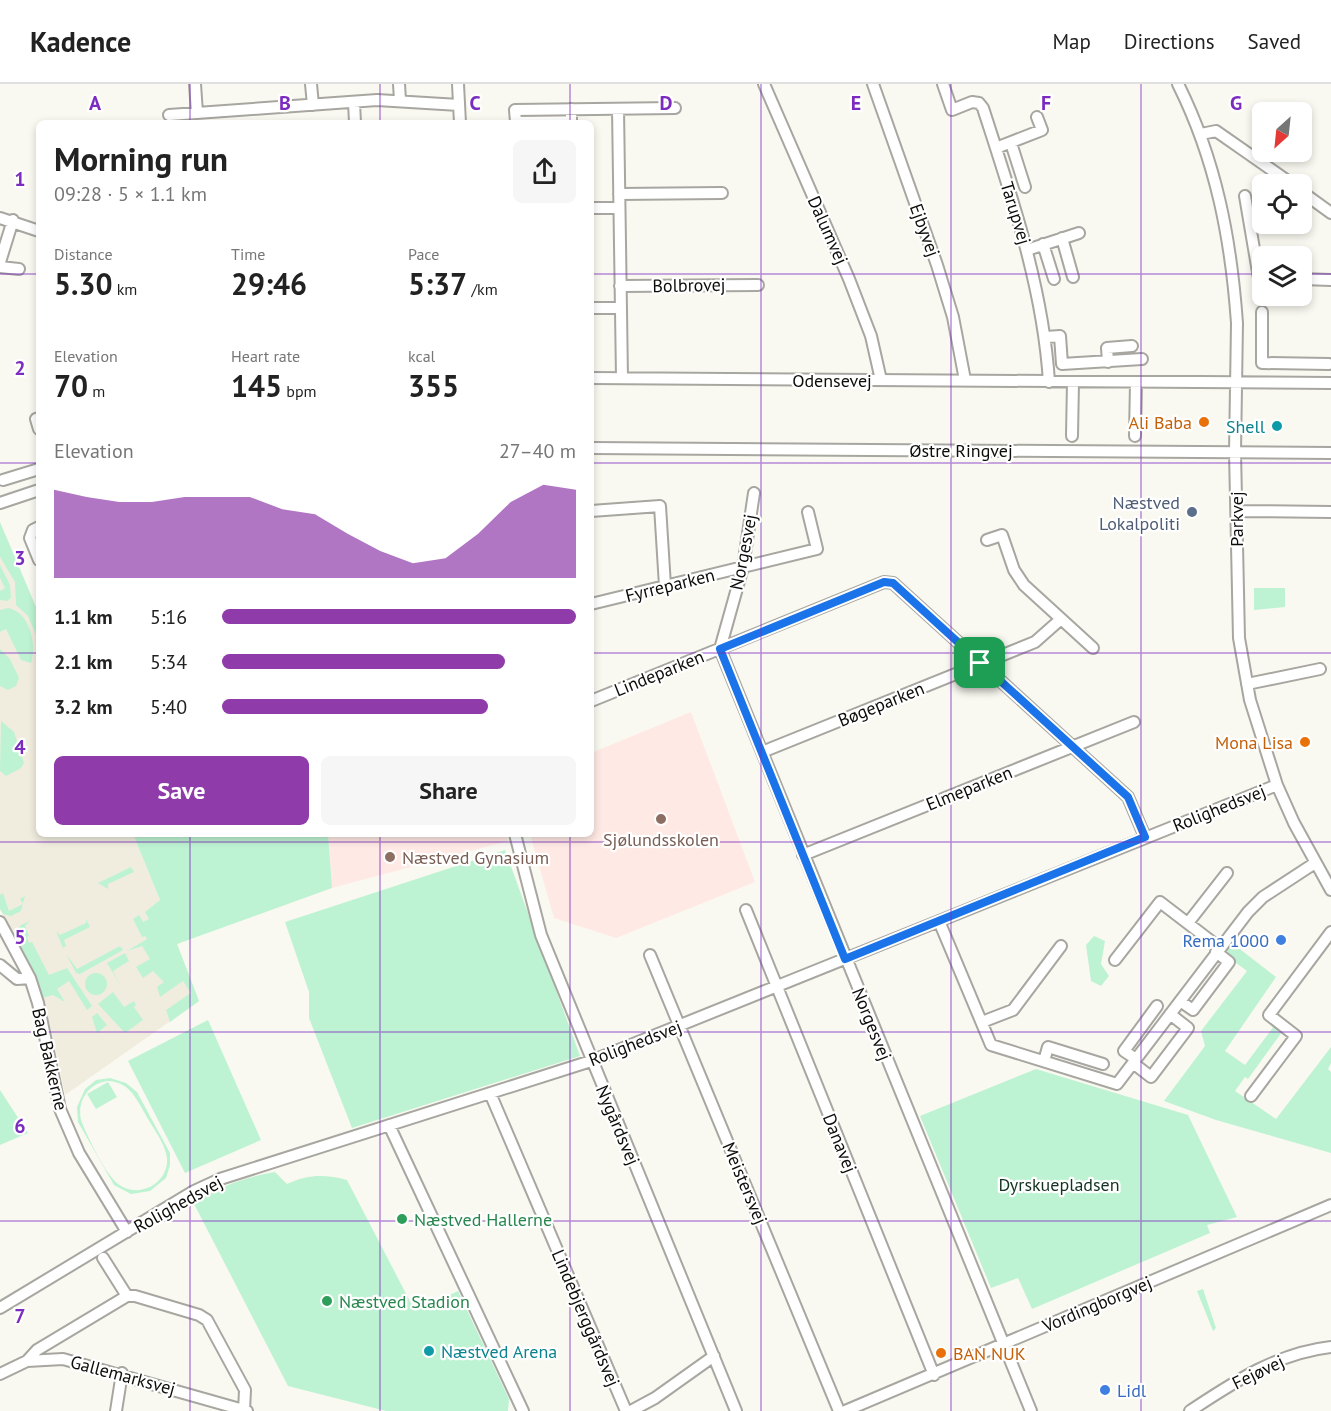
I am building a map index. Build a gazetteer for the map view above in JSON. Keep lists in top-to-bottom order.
{
  "streets": {
    "street": [
      "Tarupvej",
      "Dalumvej",
      "Ejbyvej",
      "Bolbrovej",
      "Odensevej",
      "Østre Ringvej",
      "Parkvej",
      "Norgesvej",
      "Fyrreparken",
      "Lindeparken",
      "Bøgeparken",
      "Elmeparken",
      "Rolighedsvej",
      "Bag Bakkerne",
      "Nygårdsvej",
      "Danavej",
      "Meistersvej",
      "Vordingborgvej",
      "Lindebjerggårdsvej",
      "Fejøvej",
      "Gallemarksvej"
    ]
  },
  "crossings": [
    ["Tarupvej", "Odensevej"],
    ["Dalumvej", "Odensevej"],
    ["Ejbyvej", "Odensevej"],
    ["Odensevej", "Parkvej"],
    ["Østre Ringvej", "Parkvej"],
    ["Parkvej", "Rolighedsvej"],
    ["Norgesvej", "Fyrreparken"],
    ["Norgesvej", "Lindeparken"],
    ["Norgesvej", "Bøgeparken"],
    ["Norgesvej", "Elmeparken"],
    ["Norgesvej", "Rolighedsvej"],
    ["Norgesvej", "Vordingborgvej"],
    ["Lindeparken", "Bøgeparken"],
    ["Lindeparken", "Elmeparken"],
    ["Lindeparken", "Rolighedsvej"],
    ["Rolighedsvej", "Bag Bakkerne"],
    ["Rolighedsvej", "Nygårdsvej"],
    ["Rolighedsvej", "Danavej"],
    ["Rolighedsvej", "Meistersvej"],
    ["Rolighedsvej", "Lindebjerggårdsvej"],
    ["Danavej", "Vordingborgvej"]
  ],
  "parks": ["Dyrskuepladsen"],
  "places": [
    "Ali Baba",
    "Shell",
    "Næstved Lokalpoliti",
    "Mona Lisa",
    "Sjølundsskolen",
    "Næstved Gynasium",
    "Rema 1000",
    "Næstved Hallerne",
    "Næstved Stadion",
    "Næstved Arena",
    "BAN NUK",
    "Lidl"
  ],
  "north": "bottom left",
  "page": {
    "header": "Kadence",
    "nav": ["Map", "Directions", "Saved"],
    "heading": ["Morning run", "09:28 · 5 × 1.1 km"],
    "stats": [
      ["Distance", "5.30 km"],
      ["Time", "29:46"],
      ["Pace", "5:37 /km"],
      ["Elevation", "70 m"],
      ["Heart rate", "145 bpm"],
      ["kcal", "355"]
    ],
    "chart": ["Elevation", "27–40 m"],
    "list": [
      {
        "name": "1.1 km",
        "note": "5:16"
      },
      {
        "name": "2.1 km",
        "note": "5:34"
      },
      {
        "name": "3.2 km",
        "note": "5:40"
      }
    ],
    "buttons": ["Save", "Share"]
  },
  "grid": {
    "columns": [
      "A",
      "B",
      "C",
      "D",
      "E",
      "F",
      "G"
    ],
    "rows": [
      "1",
      "2",
      "3",
      "4",
      "5",
      "6",
      "7"
    ]
  }
}
